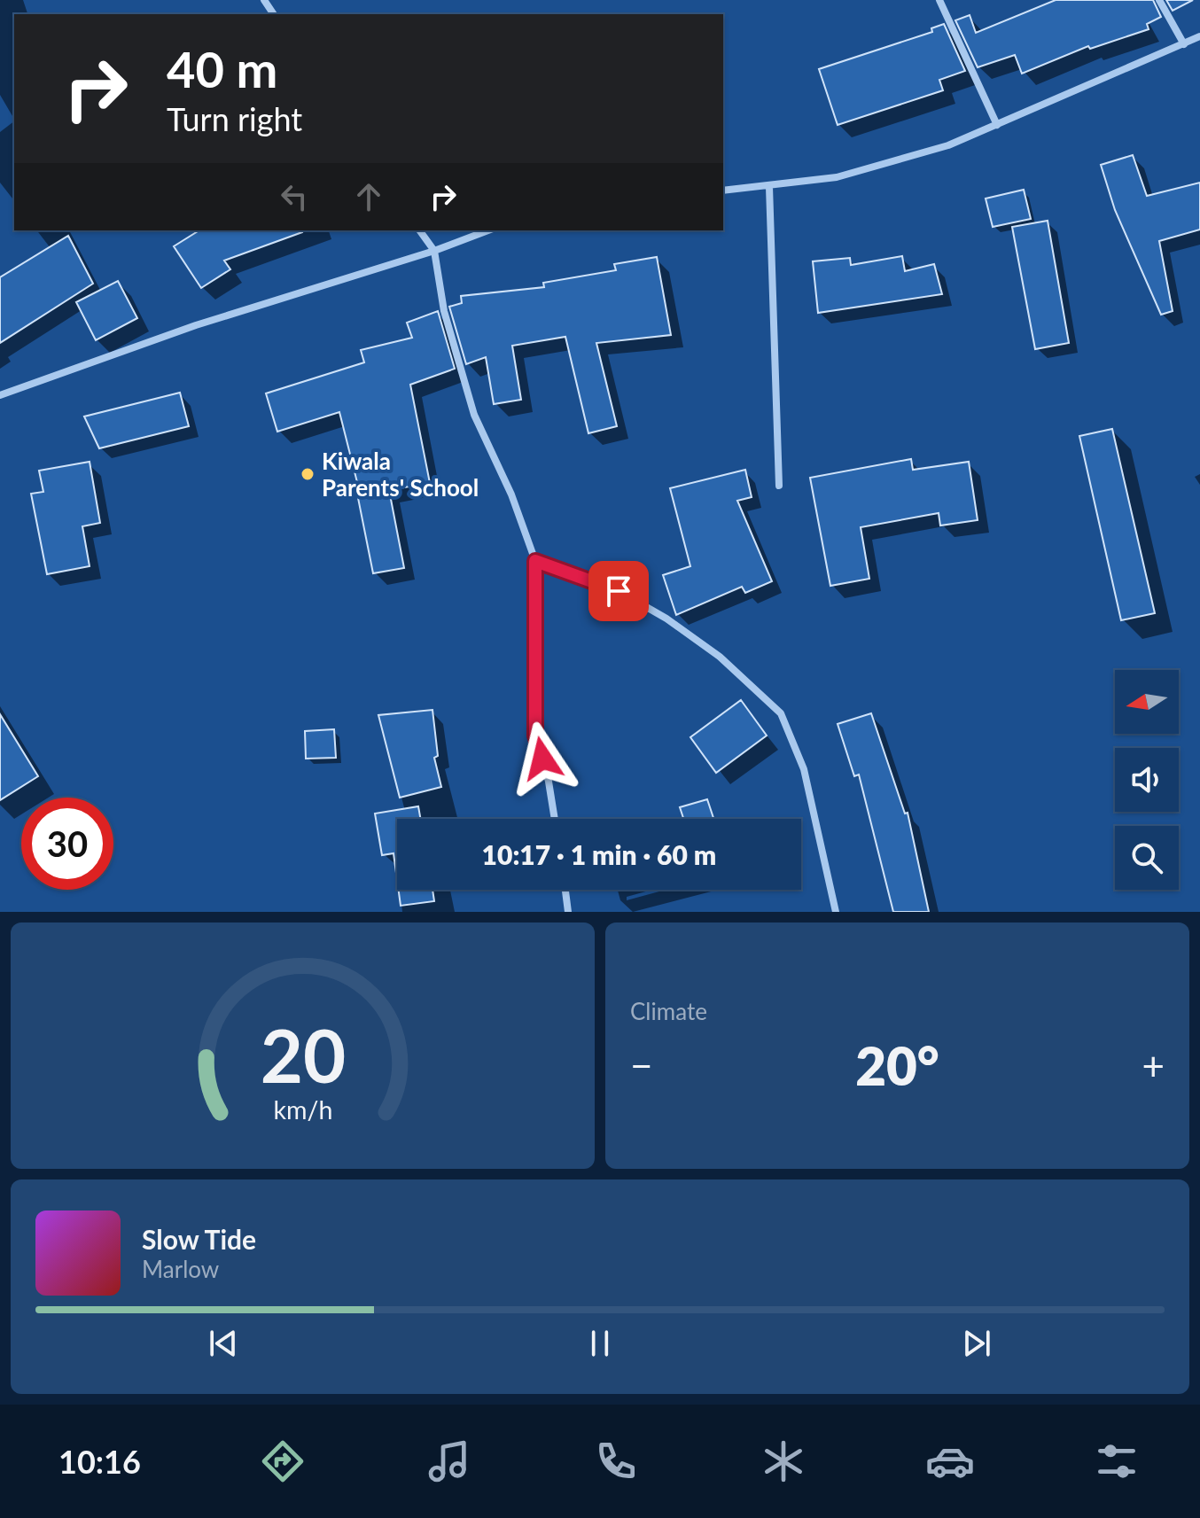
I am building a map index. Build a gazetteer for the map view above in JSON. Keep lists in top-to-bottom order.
{
  "places": ["Kiwala Parents' School"],
  "north": "left",
  "page": {
    "turn": ["40 m", "Turn right"],
    "limit": "30",
    "trip": "10:17 · 1 min · 60 m",
    "tile": "Climate",
    "heat": ["−", "20°", "+"],
    "song": ["Slow Tide", "Marlow"],
    "tabs": "10:16",
    "gauge": ["20", "km/h"]
  }
}
